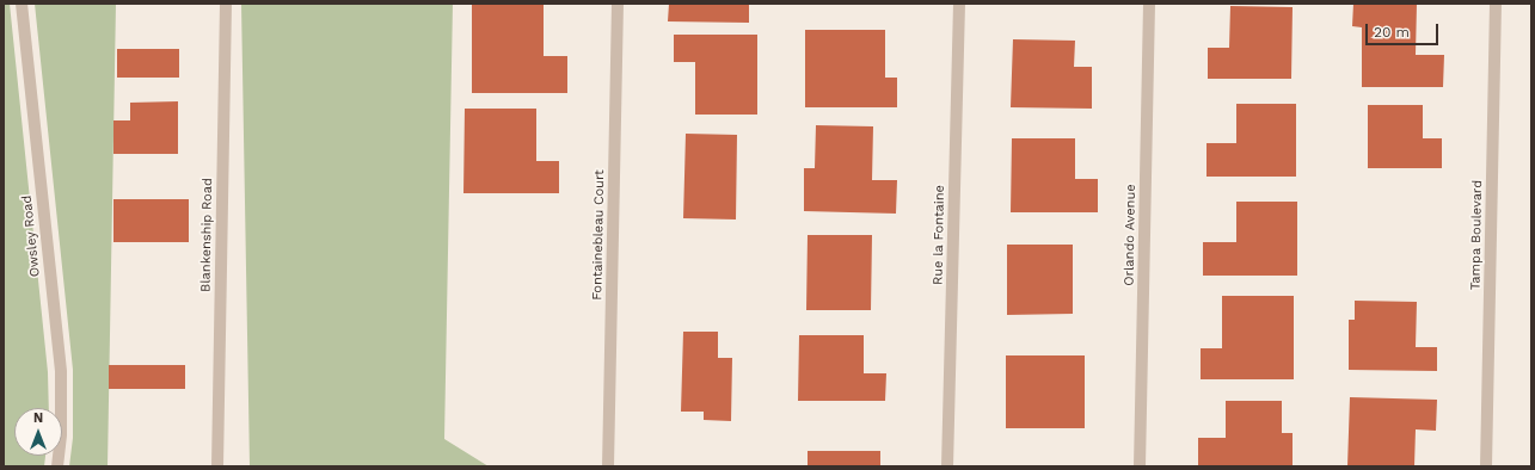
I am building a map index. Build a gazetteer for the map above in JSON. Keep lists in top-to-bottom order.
{
  "streets": {
    "street": [
      "Blankenship Road",
      "Fontainebleau Court",
      "Rue la Fontaine",
      "Orlando Avenue",
      "Tampa Boulevard",
      "Owsley Road"
    ]
  },
  "scale_bar": "20 m",
  "north": "top"
}
